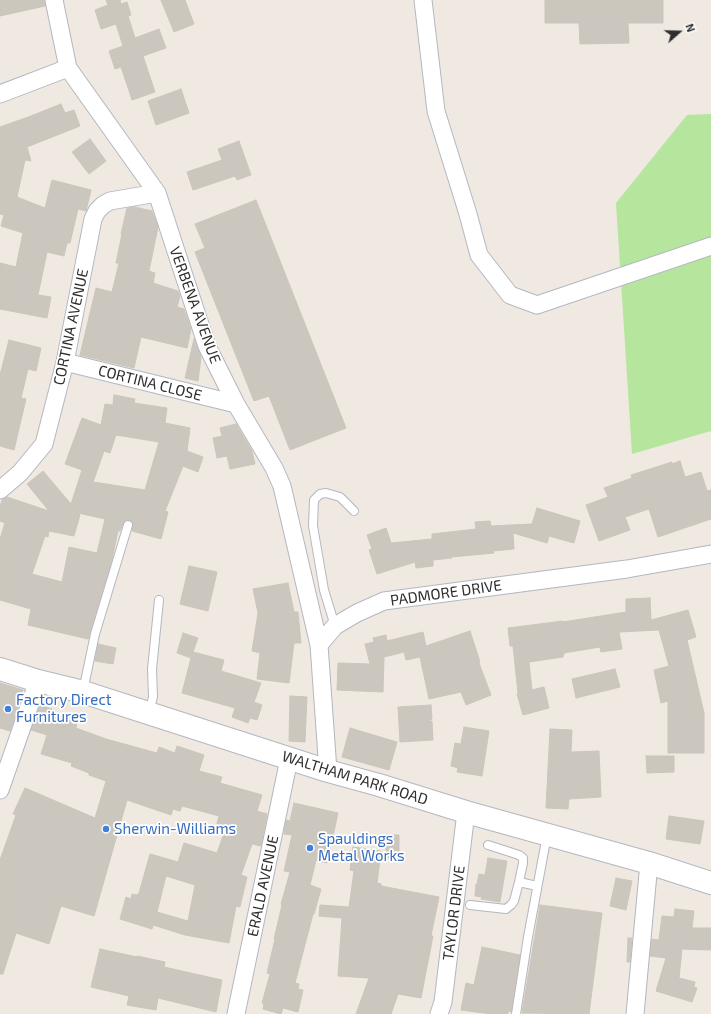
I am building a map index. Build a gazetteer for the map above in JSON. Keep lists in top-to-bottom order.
{
  "streets": {
    "main road": ["WALTHAM PARK ROAD"],
    "street": [
      "VERBENA AVENUE",
      "CORTINA AVENUE",
      "CORTINA CLOSE",
      "PADMORE DRIVE",
      "ERALD AVENUE",
      "TAYLOR DRIVE"
    ]
  },
  "crossings": [
    ["VERBENA AVENUE", "CORTINA AVENUE"],
    ["VERBENA AVENUE", "CORTINA CLOSE"],
    ["VERBENA AVENUE", "PADMORE DRIVE"],
    ["CORTINA AVENUE", "CORTINA CLOSE"],
    ["WALTHAM PARK ROAD", "ERALD AVENUE"],
    ["WALTHAM PARK ROAD", "TAYLOR DRIVE"]
  ],
  "places": ["Factory Direct Furnitures", "Sherwin-Williams", "Spauldings Metal Works"],
  "north": "right"
}
